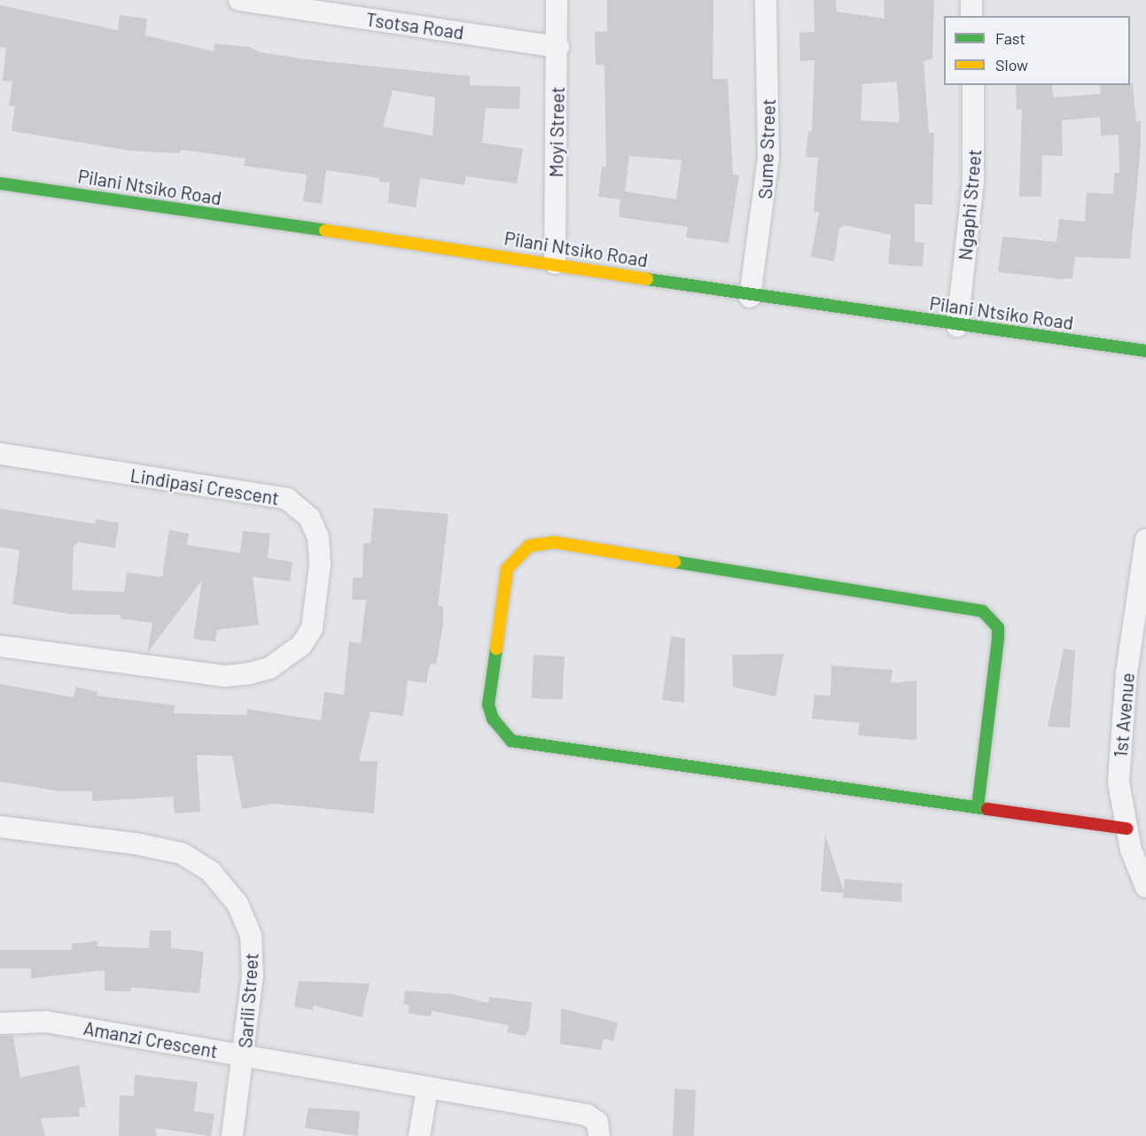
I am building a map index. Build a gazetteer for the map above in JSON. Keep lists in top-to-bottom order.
{
  "streets": {
    "street": [
      "Tsotsa Road",
      "Moyi Street",
      "Sume Street",
      "Pilani Ntsiko Road",
      "Ngaphi Street",
      "Lindipasi Crescent",
      "1st Avenue",
      "Sarili Street",
      "Amanzi Crescent"
    ]
  },
  "crossings": [
    ["Tsotsa Road", "Moyi Street"],
    ["Moyi Street", "Pilani Ntsiko Road"],
    ["Sume Street", "Pilani Ntsiko Road"],
    ["Pilani Ntsiko Road", "Ngaphi Street"],
    ["Sarili Street", "Amanzi Crescent"]
  ],
  "legend": ["Fast", "Slow"]
}
